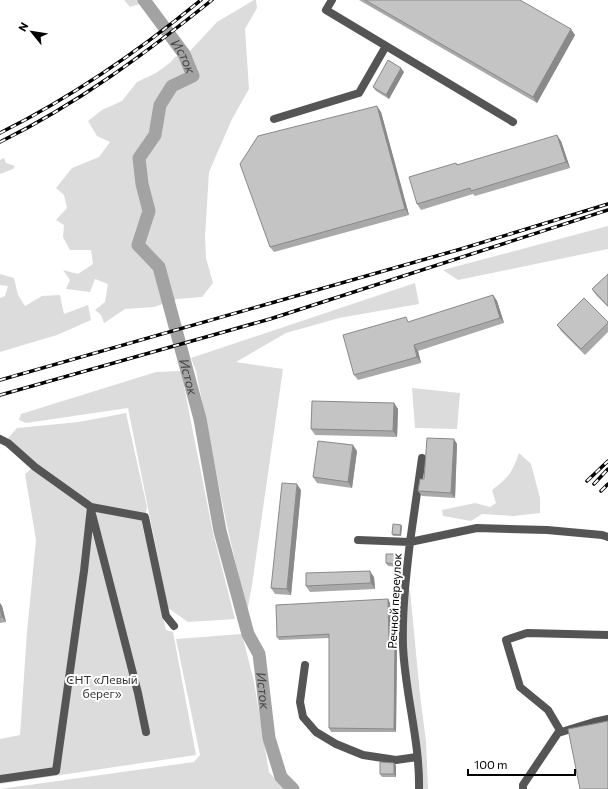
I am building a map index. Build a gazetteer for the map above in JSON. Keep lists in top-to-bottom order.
{
  "streets": {
    "street": ["Речной переулок"]
  },
  "water": ["Исток"],
  "parks": ["СНТ «Левый берег»"],
  "scale_bar": "100 m",
  "north": "top left"
}
